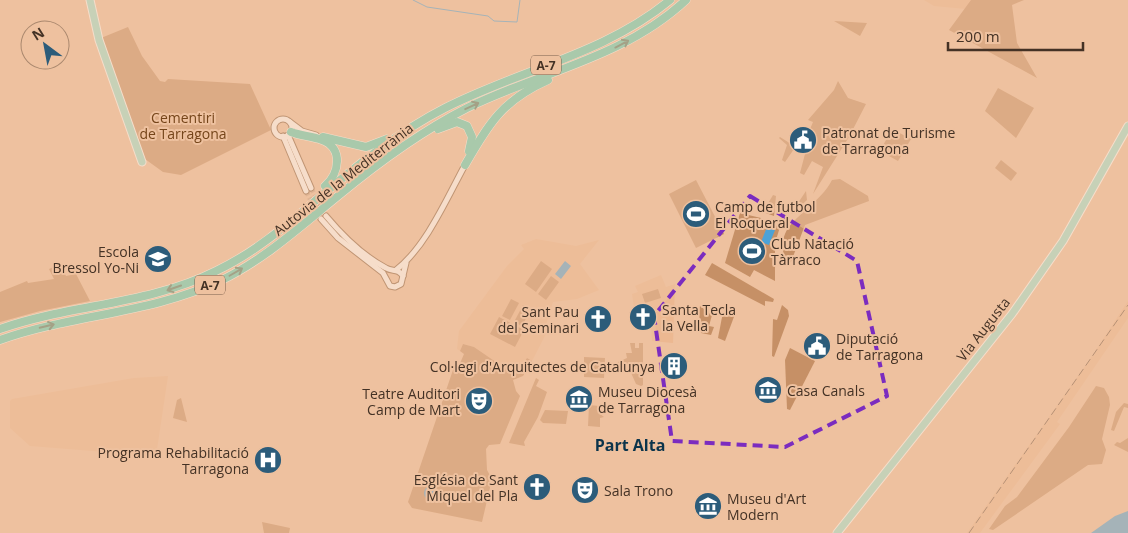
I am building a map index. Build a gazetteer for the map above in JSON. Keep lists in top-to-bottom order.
{
  "streets": {
    "highway": ["A-7", "Autovia de la Mediterrània"],
    "main road": ["Via Augusta"]
  },
  "districts": ["Part Alta"],
  "parks": ["Cementiri de Tarragona"],
  "places": {
    "public building": ["Patronat de Turisme de Tarragona", "Diputació de Tarragona"],
    "sports": ["Camp de futbol El Roqueral", "Club Natació Tàrraco"],
    "school or university": ["Escola Bressol Yo-Ni"],
    "church": ["Santa Tecla la Vella", "Sant Pau del Seminari", "Església de Sant Miquel del Pla"],
    "building": ["Col·legi d'Arquitectes de Catalunya"],
    "museum": ["Casa Canals", "Museu Diocesà de Tarragona", "Museu d'Art Modern"],
    "theatre": ["Teatre Auditori Camp de Mart", "Sala Trono"],
    "hospital": ["Programa Rehabilitació Tarragona"]
  },
  "scale_bar": "200 m",
  "north": "top left"
}
